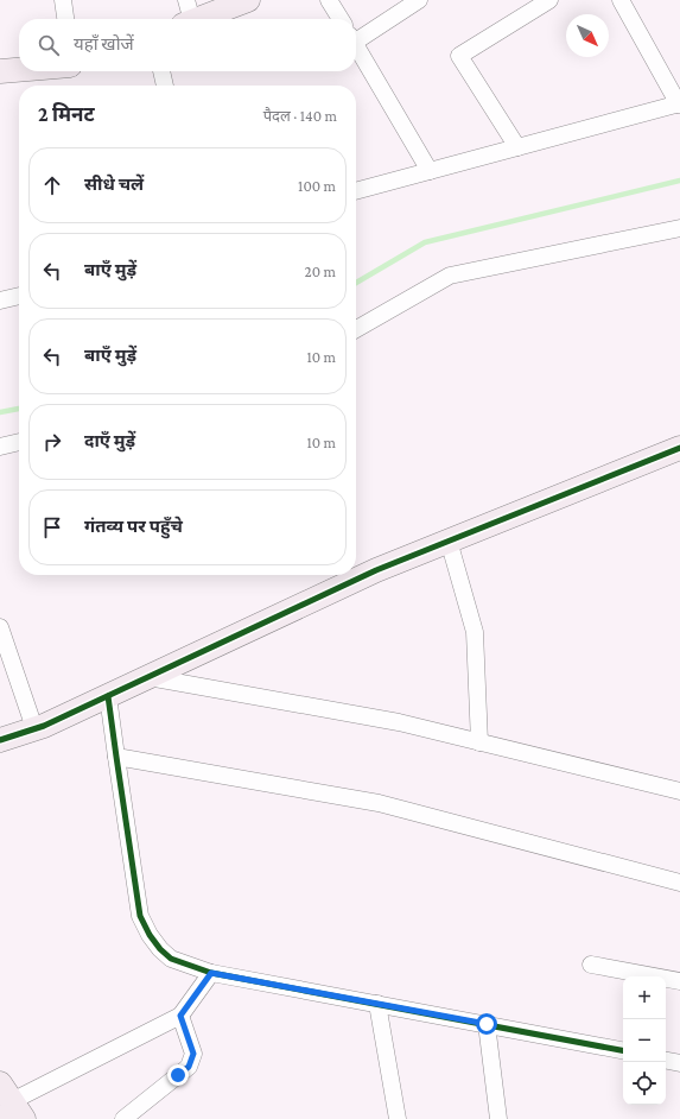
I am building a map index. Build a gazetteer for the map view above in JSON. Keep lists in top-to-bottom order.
{
  "north": "bottom right",
  "page": {
    "search": "यहाँ खोजें",
    "heading": ["2 मिनट", "पैदल · 140 m"],
    "list": [
      ["सीधे चलें", "100 m"],
      ["बाएँ मुड़ें", "20 m"],
      ["बाएँ मुड़ें", "10 m"],
      ["दाएँ मुड़ें", "10 m"],
      "गंतव्य पर पहुँचे"
    ],
    "map_buttons": ["+", "−"]
  }
}
